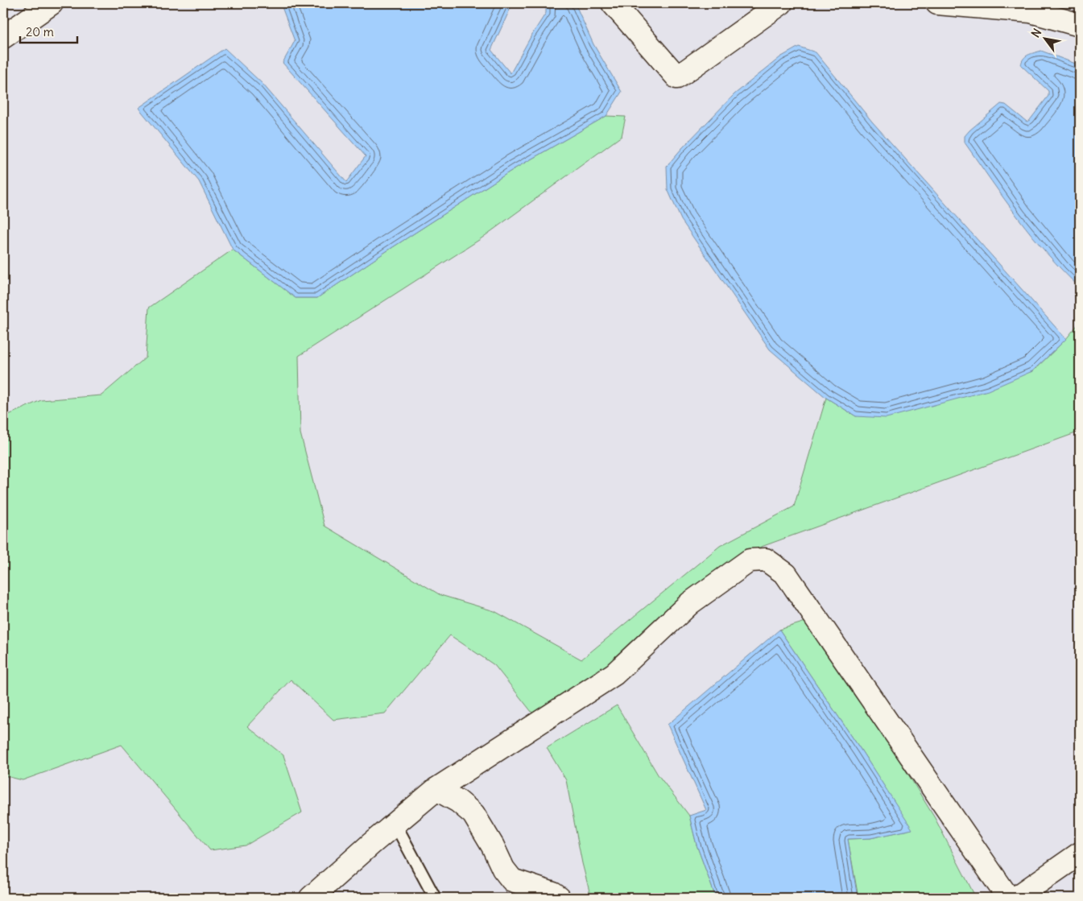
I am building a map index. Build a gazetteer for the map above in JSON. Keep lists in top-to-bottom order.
{
  "scale_bar": "20 m",
  "north": "top left"
}
